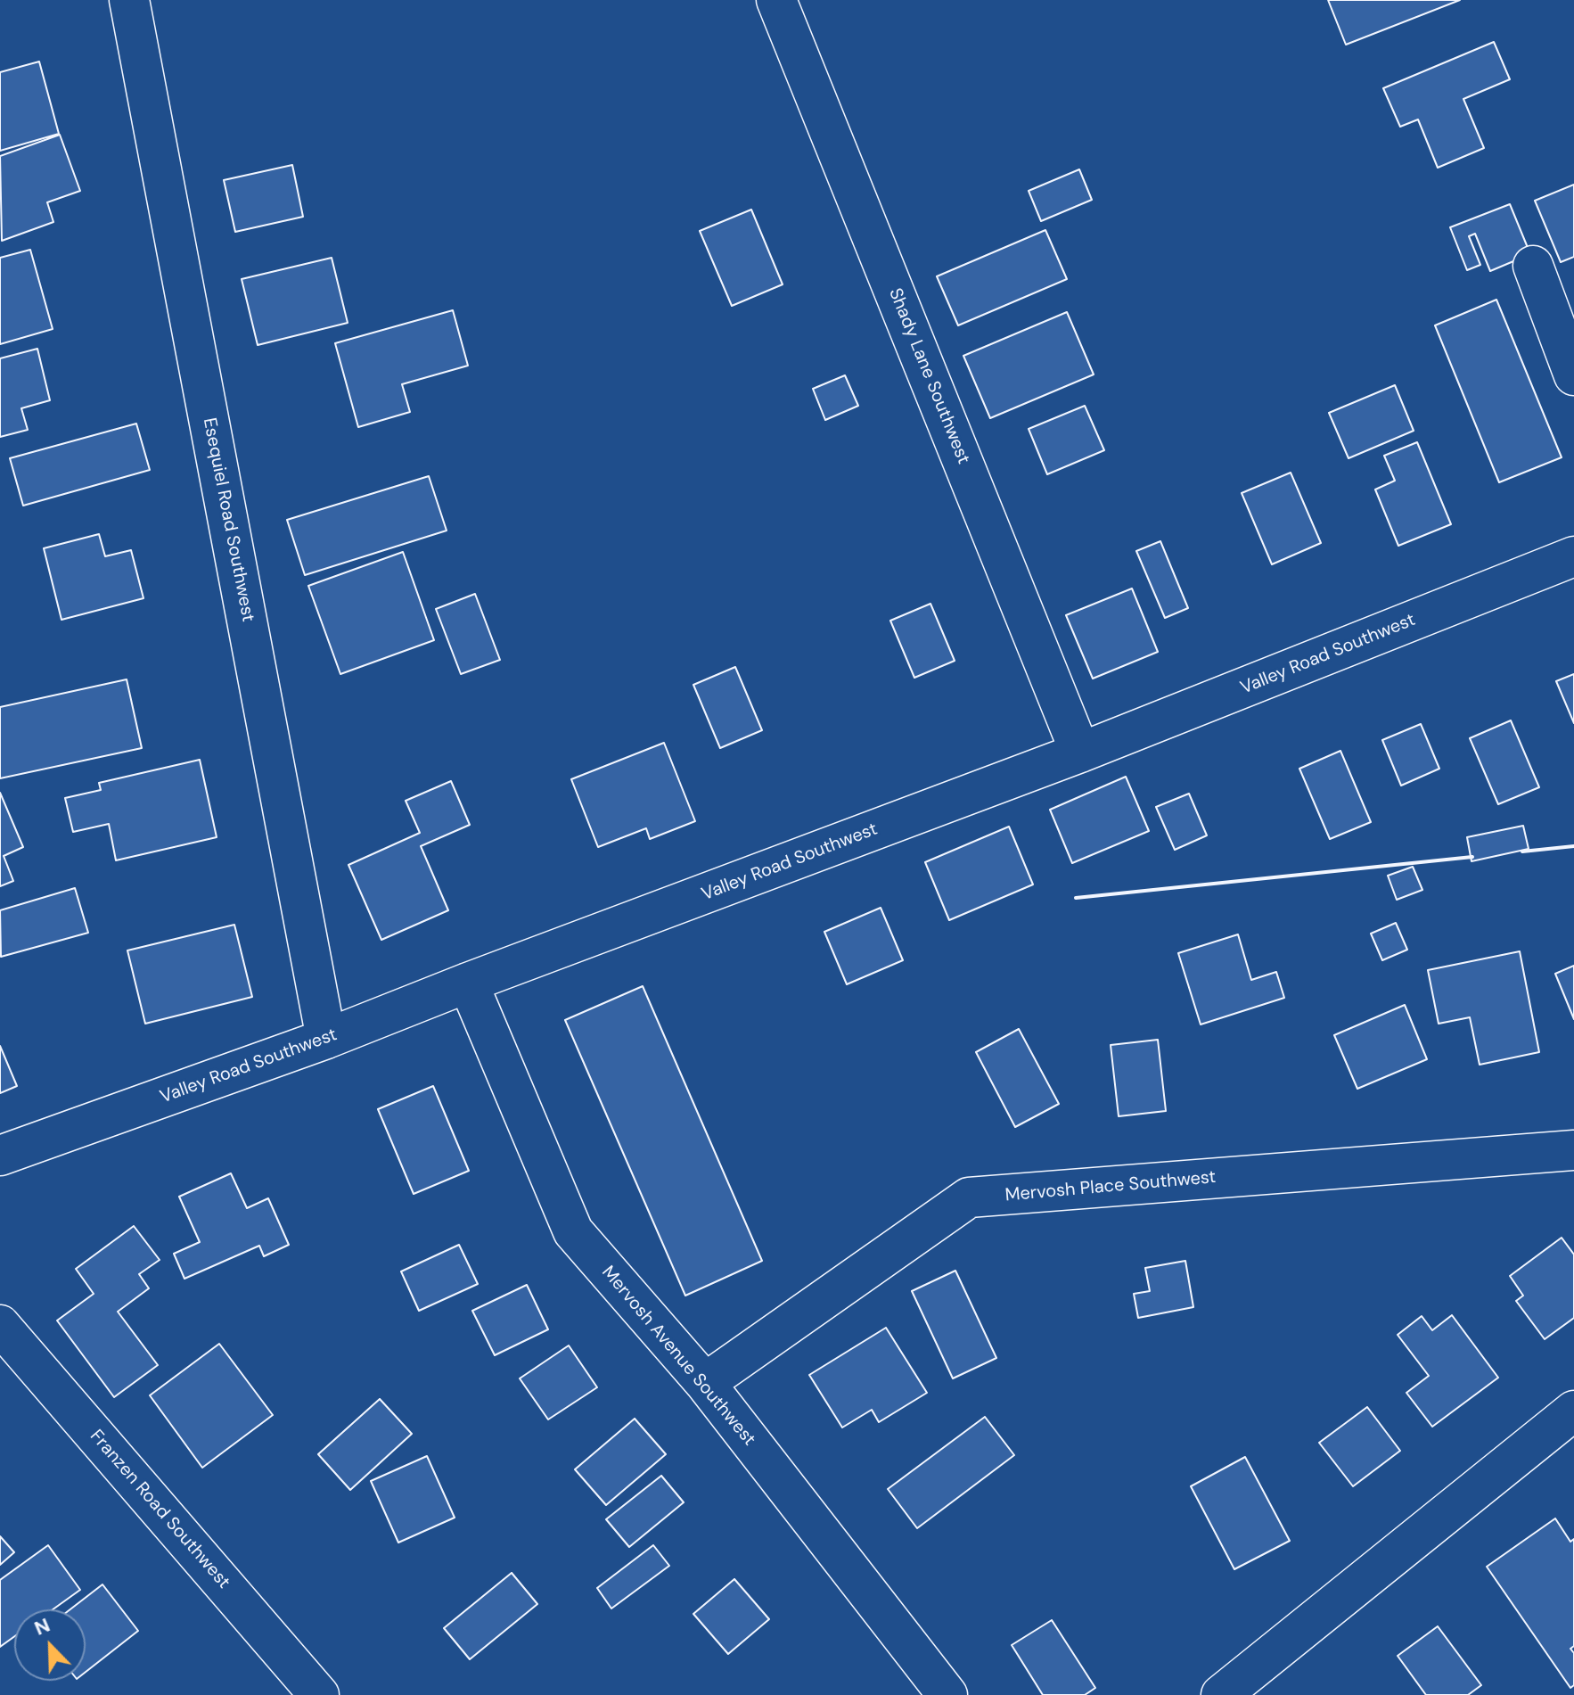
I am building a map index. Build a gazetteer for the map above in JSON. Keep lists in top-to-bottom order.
{
  "streets": {
    "street": [
      "Shady Lane Southwest",
      "Esequiel Road Southwest",
      "Valley Road Southwest",
      "Mervosh Place Southwest",
      "Mervosh Avenue Southwest",
      "Franzen Road Southwest"
    ]
  },
  "crossings": [
    ["Shady Lane Southwest", "Valley Road Southwest"],
    ["Esequiel Road Southwest", "Valley Road Southwest"],
    ["Valley Road Southwest", "Mervosh Avenue Southwest"],
    ["Mervosh Place Southwest", "Mervosh Avenue Southwest"]
  ],
  "north": "top left"
}
